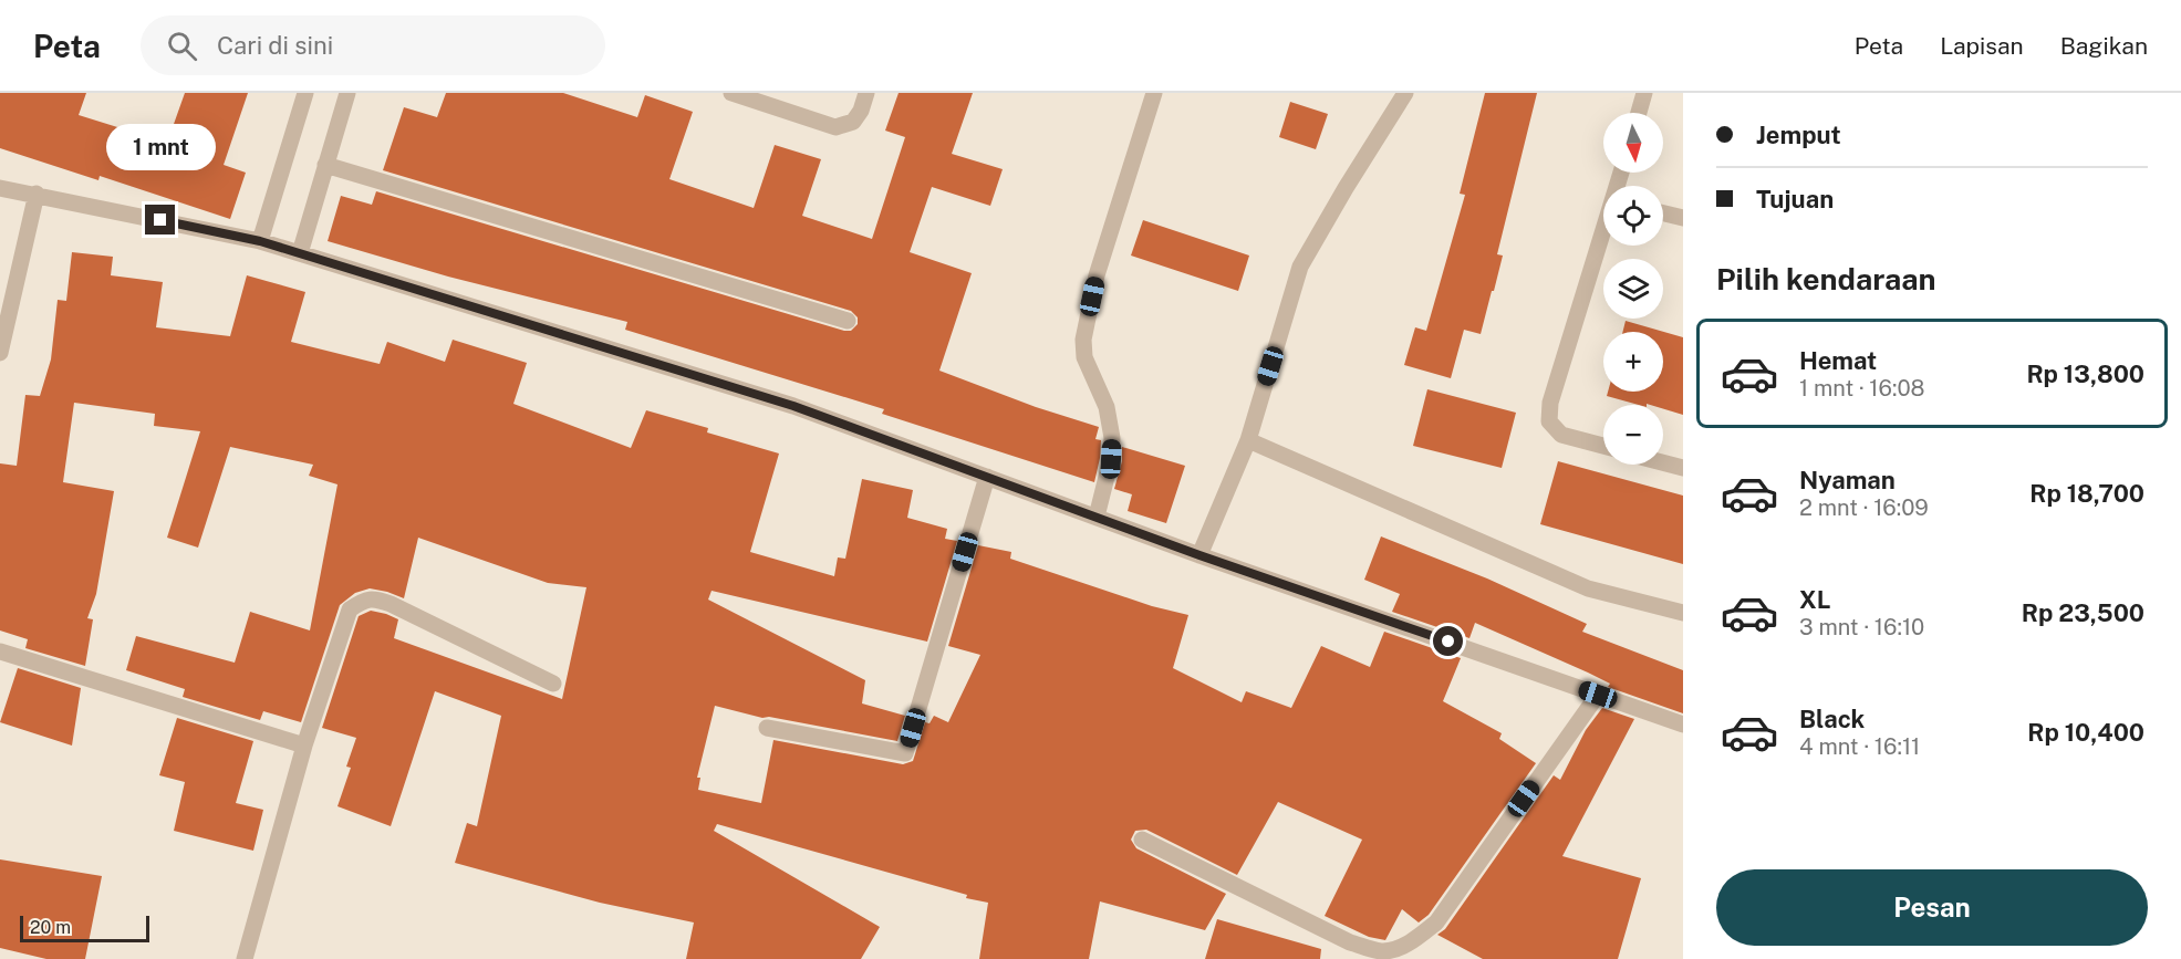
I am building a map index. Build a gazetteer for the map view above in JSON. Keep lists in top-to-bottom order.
{
  "scale_bar": "20 m",
  "north": "bottom",
  "page": {
    "header": "Peta",
    "search": "Cari di sini",
    "nav": ["Peta", "Lapisan", "Bagikan"],
    "banner": ["Jemput", "Tujuan"],
    "map_buttons": ["+", "−"],
    "bubble": "1 mnt",
    "heading": "Pilih kendaraan",
    "list": [
      {
        "name": "Hemat",
        "note": "1 mnt · 16:08",
        "value": "Rp 13,800"
      },
      {
        "name": "Nyaman",
        "note": "2 mnt · 16:09",
        "value": "Rp 18,700"
      },
      {
        "name": "XL",
        "note": "3 mnt · 16:10",
        "value": "Rp 23,500"
      },
      {
        "name": "Black",
        "note": "4 mnt · 16:11",
        "value": "Rp 10,400"
      }
    ],
    "buttons": "Pesan",
    "scale": "20 m"
  }
}
